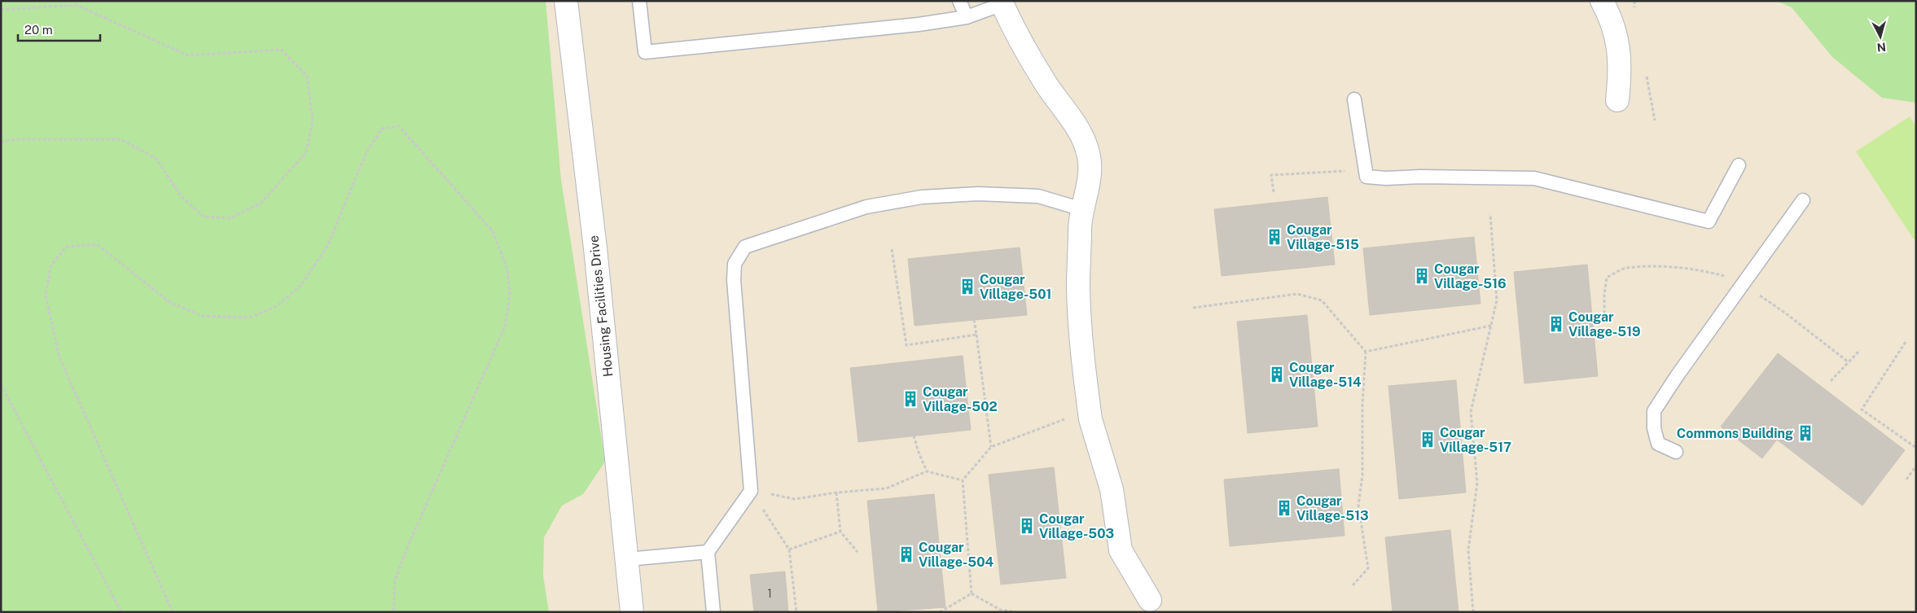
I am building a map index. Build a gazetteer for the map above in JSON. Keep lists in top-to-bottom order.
{
  "streets": {
    "street": ["Housing Facilities Drive"]
  },
  "places": {
    "building": [
      "Cougar Village-515",
      "Cougar Village-516",
      "Cougar Village-501",
      "Cougar Village-519",
      "Cougar Village-514",
      "Cougar Village-502",
      "Commons Building",
      "Cougar Village-517",
      "Cougar Village-513",
      "Cougar Village-503",
      "Cougar Village-504"
    ]
  },
  "house_numbers": ["1"],
  "scale_bar": "20 m",
  "north": "bottom"
}
